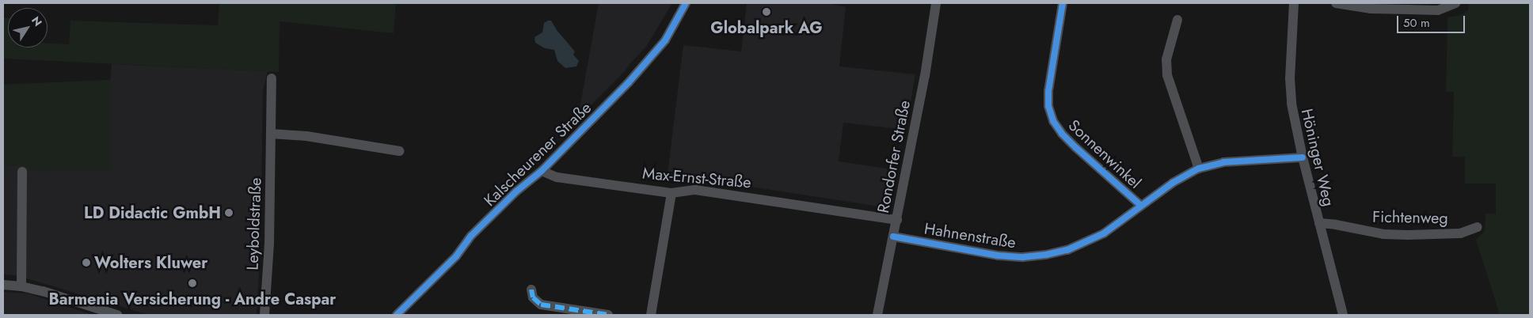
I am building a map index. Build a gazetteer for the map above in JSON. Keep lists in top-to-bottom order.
{
  "streets": {
    "street": [
      "Kalscheurener Straße",
      "Sonnenwinkel",
      "Rondorfer Straße",
      "Höninger Weg",
      "Max-Ernst-Straße",
      "Fichtenweg",
      "Leyboldstraße",
      "Hahnenstraße"
    ]
  },
  "crossings": [
    ["Kalscheurener Straße", "Max-Ernst-Straße"],
    ["Sonnenwinkel", "Hahnenstraße"],
    ["Rondorfer Straße", "Max-Ernst-Straße"],
    ["Rondorfer Straße", "Hahnenstraße"],
    ["Höninger Weg", "Fichtenweg"],
    ["Höninger Weg", "Hahnenstraße"]
  ],
  "places": [
    "Globalpark AG",
    "LD Didactic GmbH",
    "Wolters Kluwer",
    "Barmenia Versicherung - Andre Caspar"
  ],
  "scale_bar": "50 m",
  "north": "top right"
}
